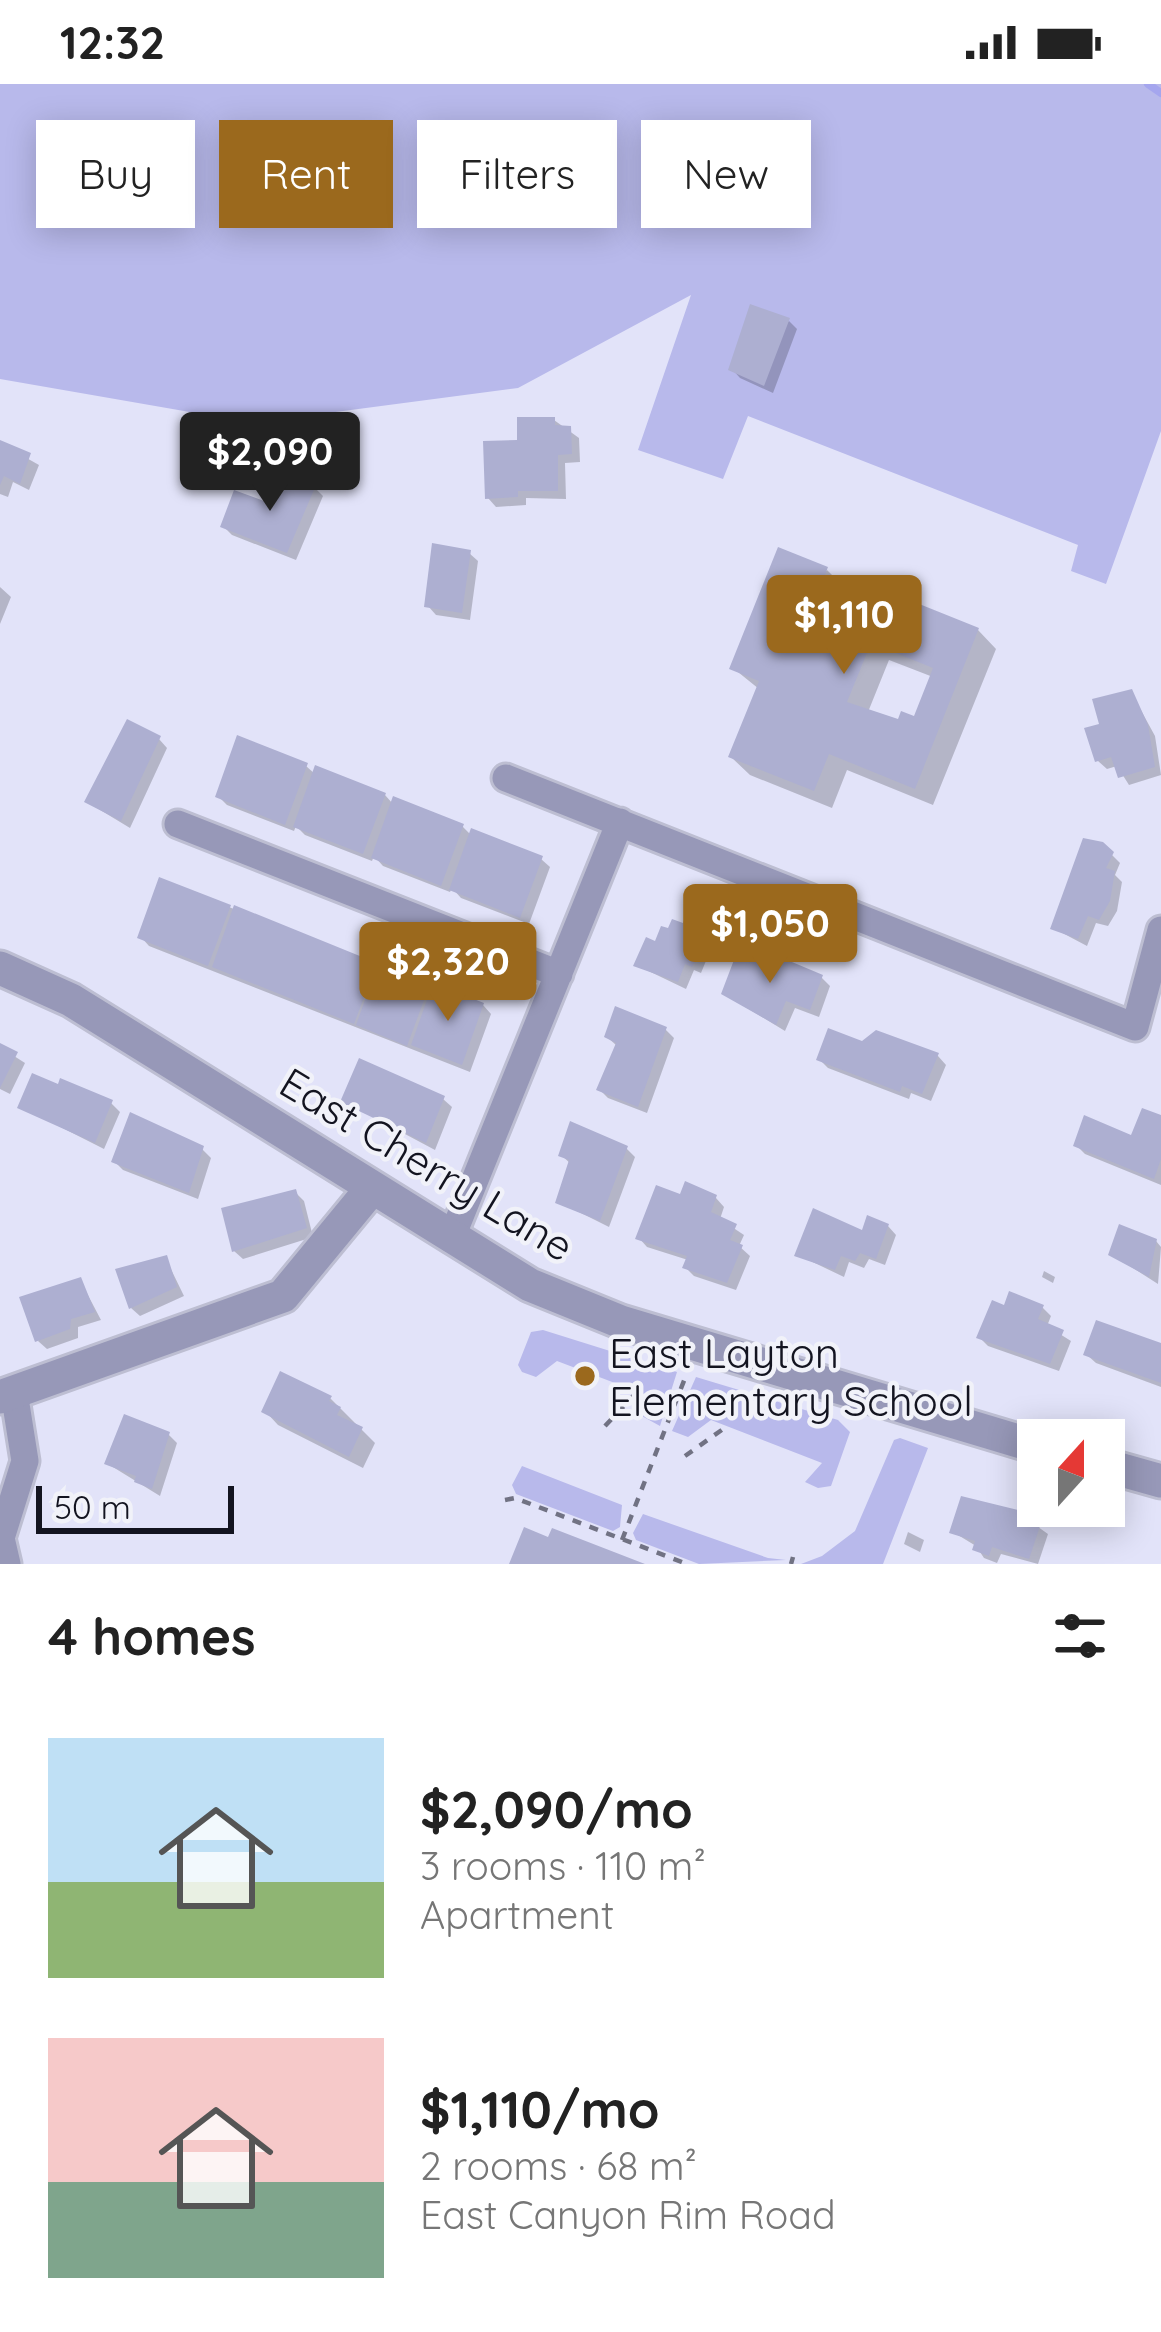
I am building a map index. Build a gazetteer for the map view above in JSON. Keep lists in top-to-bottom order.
{
  "streets": {
    "street": ["East Cherry Lane"]
  },
  "places": ["East Layton Elementary School"],
  "scale_bar": "50 m",
  "north": "top",
  "page": {
    "status": "12:32",
    "chip": [
      "Buy",
      "Rent",
      "Filters",
      "New"
    ],
    "price": [
      "$2,090",
      "$1,110",
      "$1,050",
      "$2,320"
    ],
    "scale": "50 m",
    "heading": "4 homes",
    "list": [
      {
        "name": "$2,090/mo",
        "note": "3 rooms · 110 m² · Apartment"
      },
      {
        "name": "$1,110/mo",
        "note": "2 rooms · 68 m² · East Canyon Rim Road"
      }
    ]
  }
}
